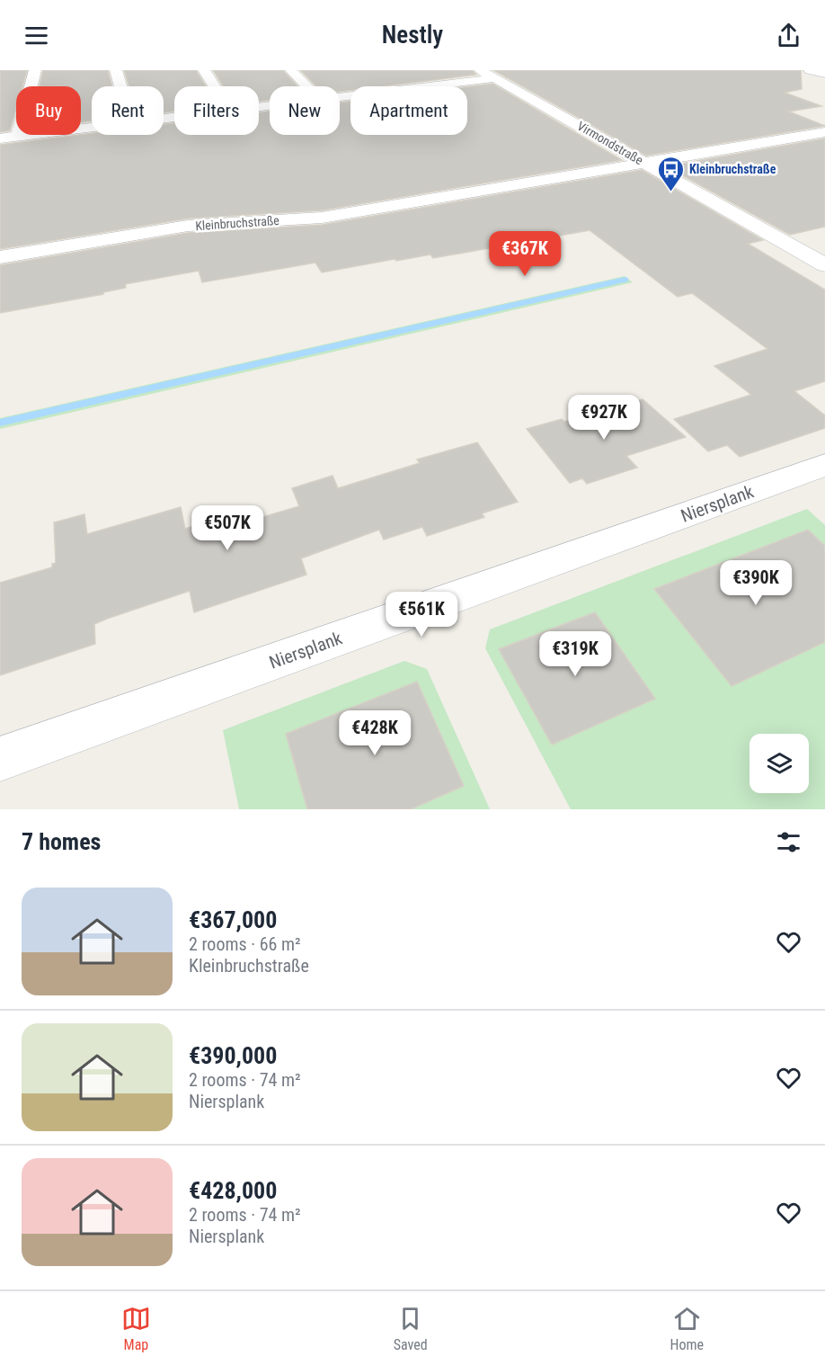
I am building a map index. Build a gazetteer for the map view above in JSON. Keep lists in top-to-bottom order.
{
  "streets": {
    "street": ["Virmondstraße", "Kleinbruchstraße", "Niersplank"]
  },
  "crossings": [
    ["Virmondstraße", "Kleinbruchstraße"]
  ],
  "places": {
    "bus stop": ["Kleinbruchstraße"]
  },
  "page": {
    "header": "Nestly",
    "chip": [
      "Buy",
      "Rent",
      "Filters",
      "New",
      "Apartment"
    ],
    "price": [
      "€367K",
      "€927K",
      "€507K",
      "€390K",
      "€561K",
      "€319K",
      "€428K"
    ],
    "heading": "7 homes",
    "list": [
      {
        "name": "€367,000",
        "note": "2 rooms · 66 m² · Kleinbruchstraße"
      },
      {
        "name": "€390,000",
        "note": "2 rooms · 74 m² · Niersplank"
      },
      {
        "name": "€428,000",
        "note": "2 rooms · 74 m² · Niersplank"
      }
    ],
    "tabs": ["Map", "Saved", "Home"]
  }
}
